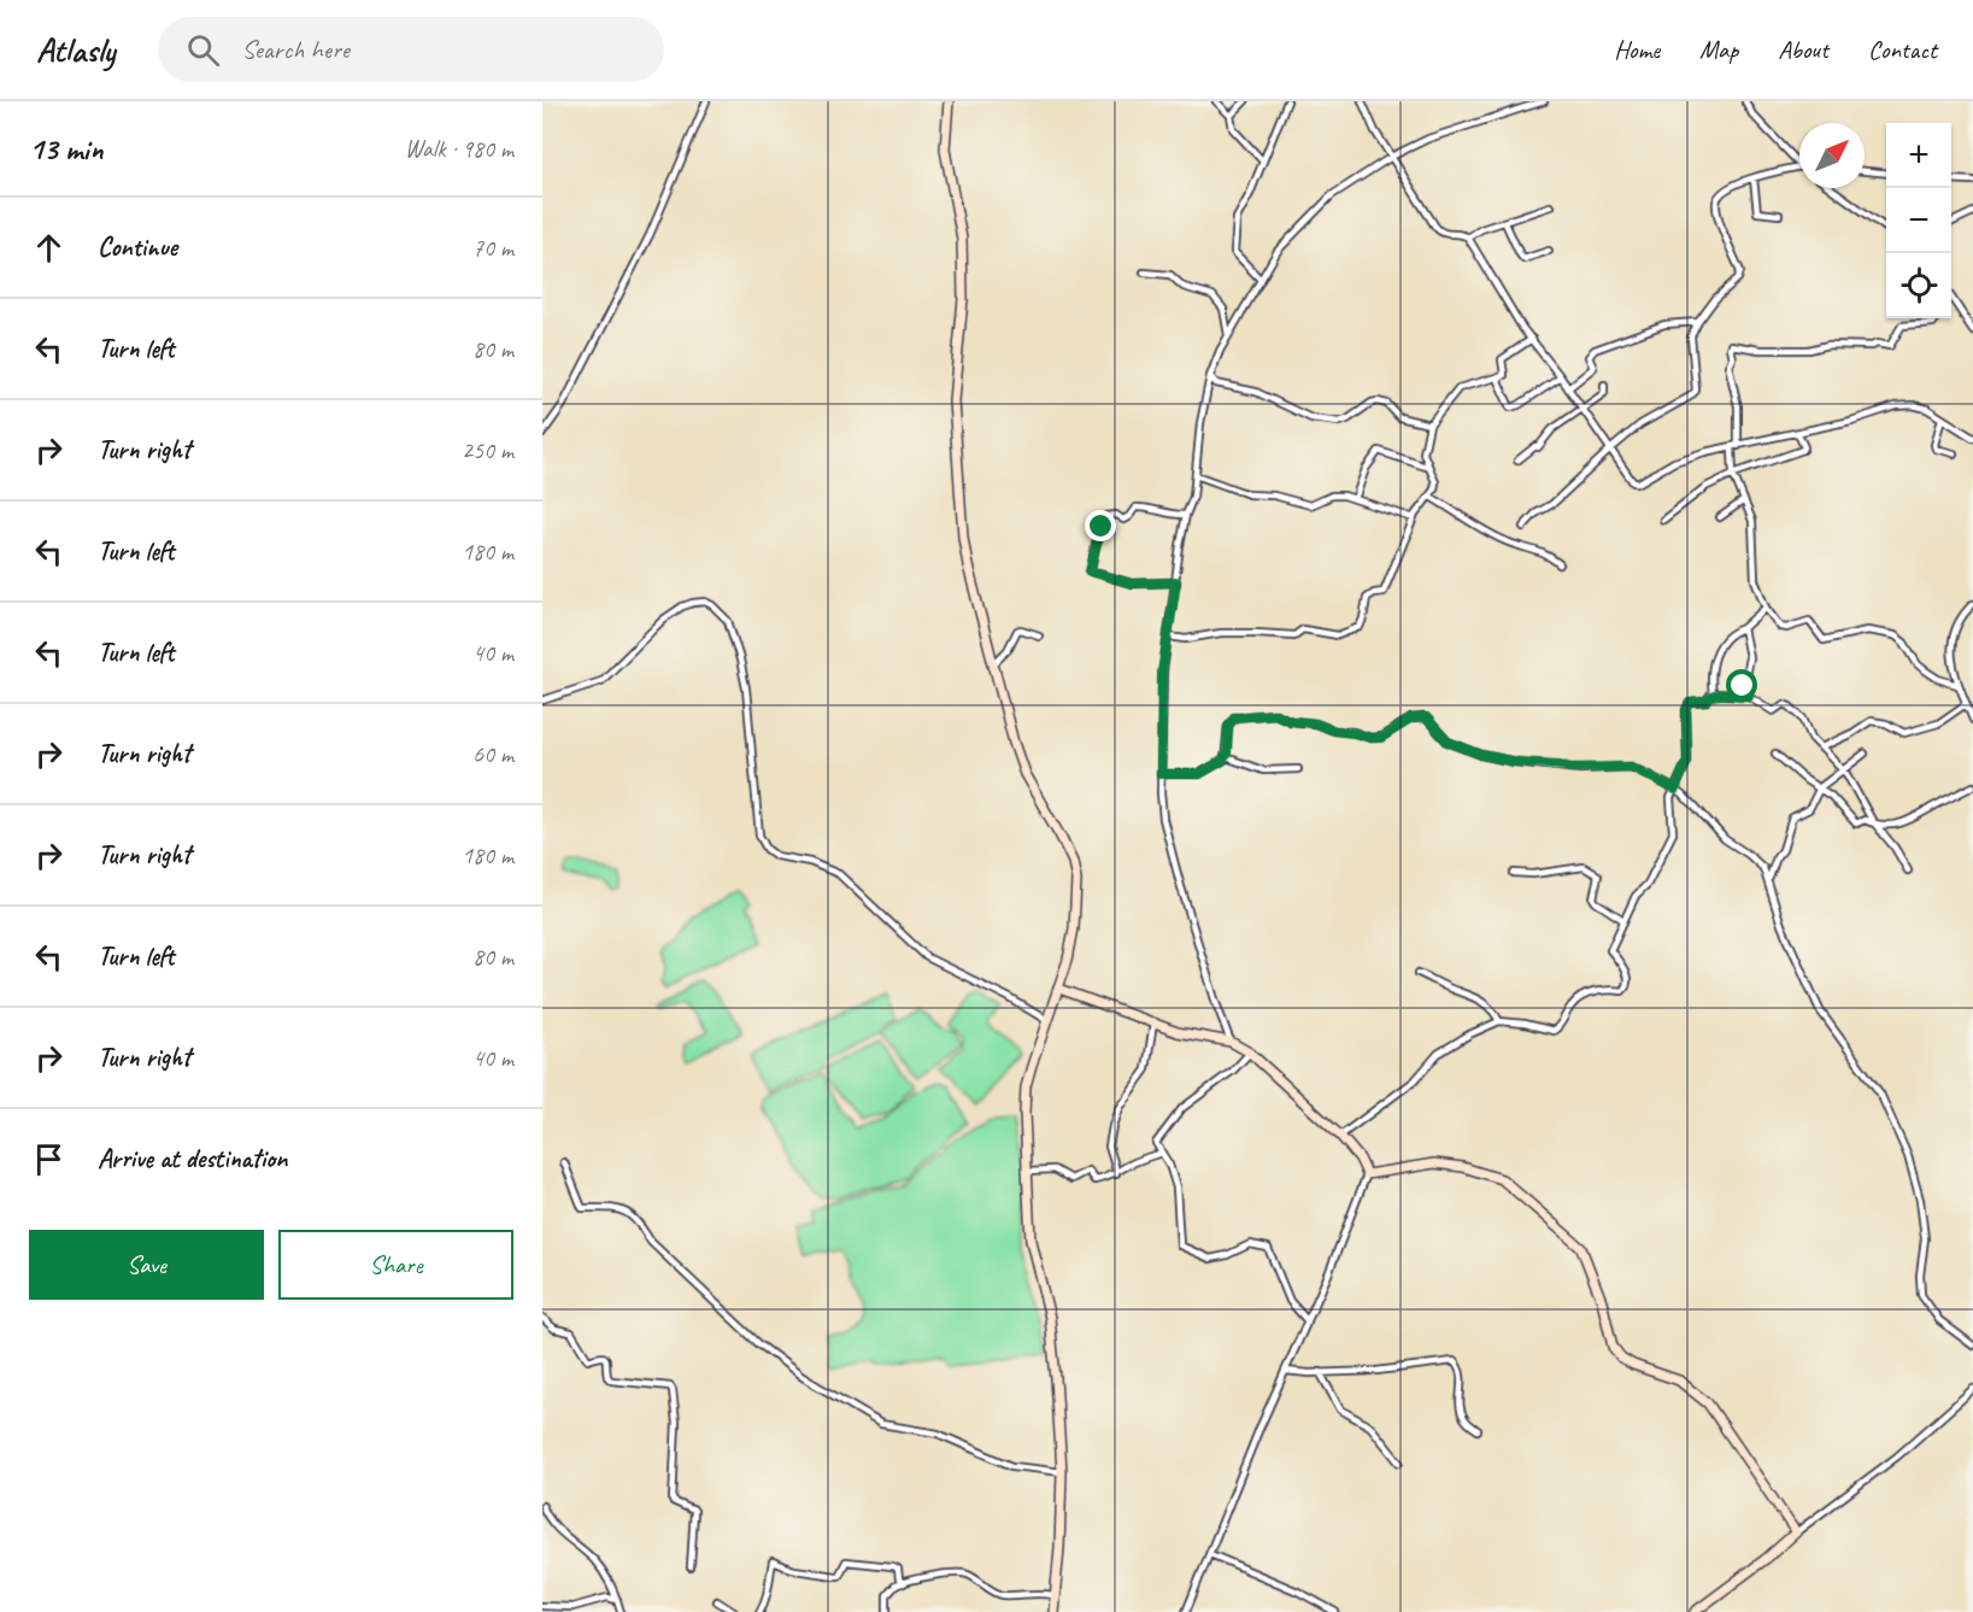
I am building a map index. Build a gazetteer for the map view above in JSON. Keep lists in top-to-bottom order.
{
  "north": "top right",
  "page": {
    "header": "Atlasly",
    "search": "Search here",
    "nav": [
      "Home",
      "Map",
      "About",
      "Contact"
    ],
    "heading": ["13 min", "Walk · 980 m"],
    "map_buttons": ["+", "−"],
    "list": [
      ["Continue", "70 m"],
      ["Turn left", "80 m"],
      ["Turn right", "250 m"],
      ["Turn left", "180 m"],
      ["Turn left", "40 m"],
      ["Turn right", "60 m"],
      ["Turn right", "180 m"],
      ["Turn left", "80 m"],
      ["Turn right", "40 m"],
      "Arrive at destination"
    ],
    "buttons": ["Save", "Share"]
  }
}
